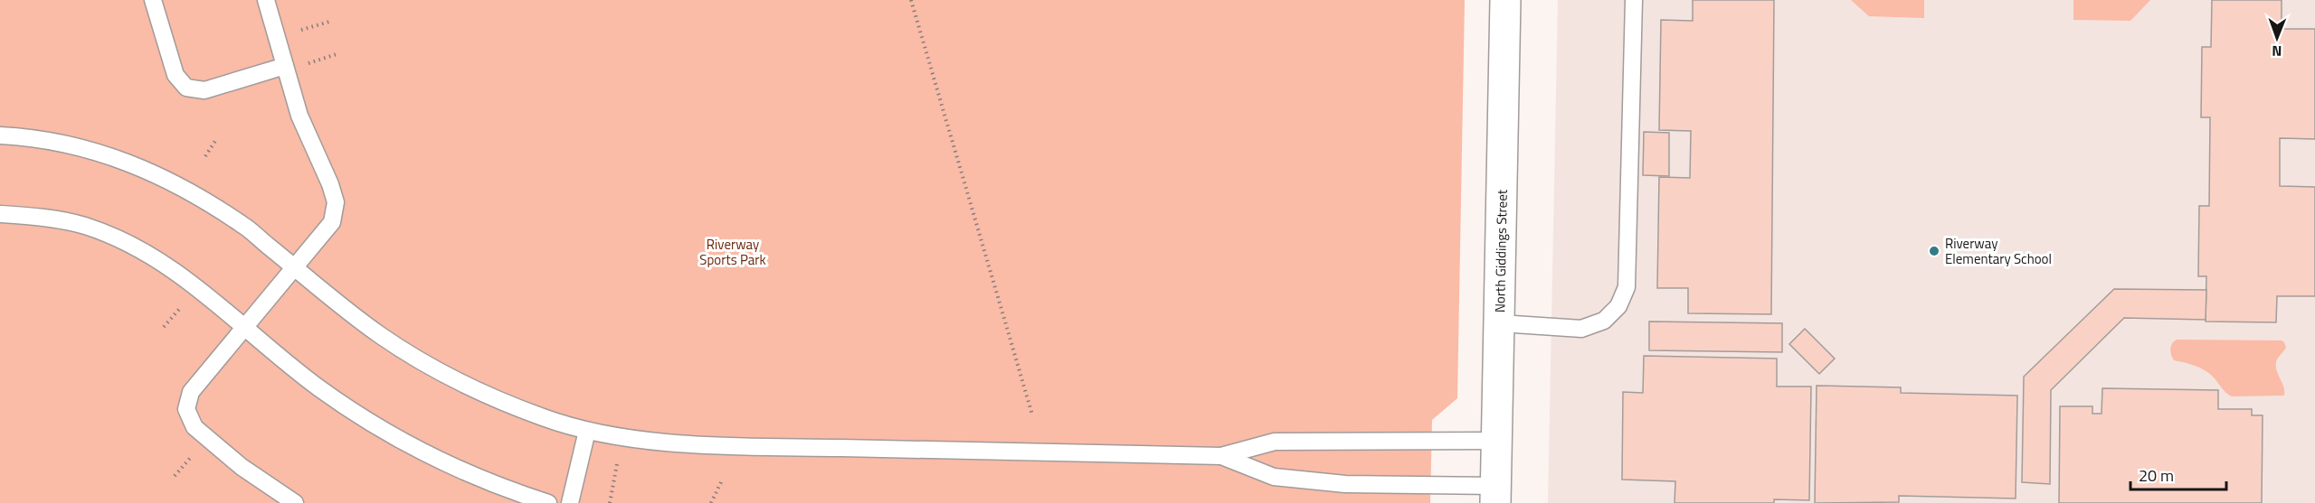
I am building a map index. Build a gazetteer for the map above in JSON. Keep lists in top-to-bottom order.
{
  "streets": {
    "street": ["North Giddings Street"]
  },
  "parks": ["Riverway Sports Park"],
  "places": ["Riverway Elementary School"],
  "scale_bar": "20 m",
  "north": "bottom"
}
